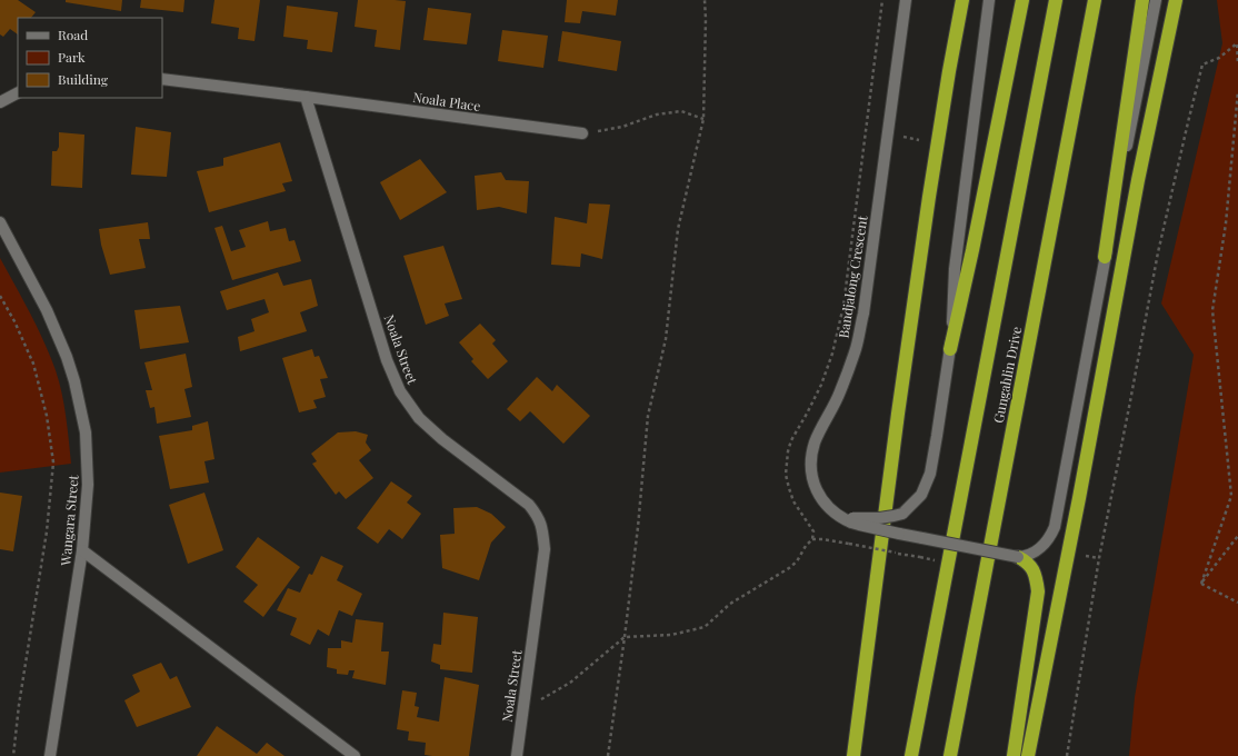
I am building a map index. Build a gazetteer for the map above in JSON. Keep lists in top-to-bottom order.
{
  "streets": {
    "highway": ["Gungahlin Drive"],
    "street": [
      "Noala Place",
      "Bandjalong Crescent",
      "Noala Street",
      "Wangara Street"
    ]
  },
  "crossings": [
    ["Noala Place", "Noala Street"]
  ],
  "legend": ["Road", "Park", "Building"]
}
